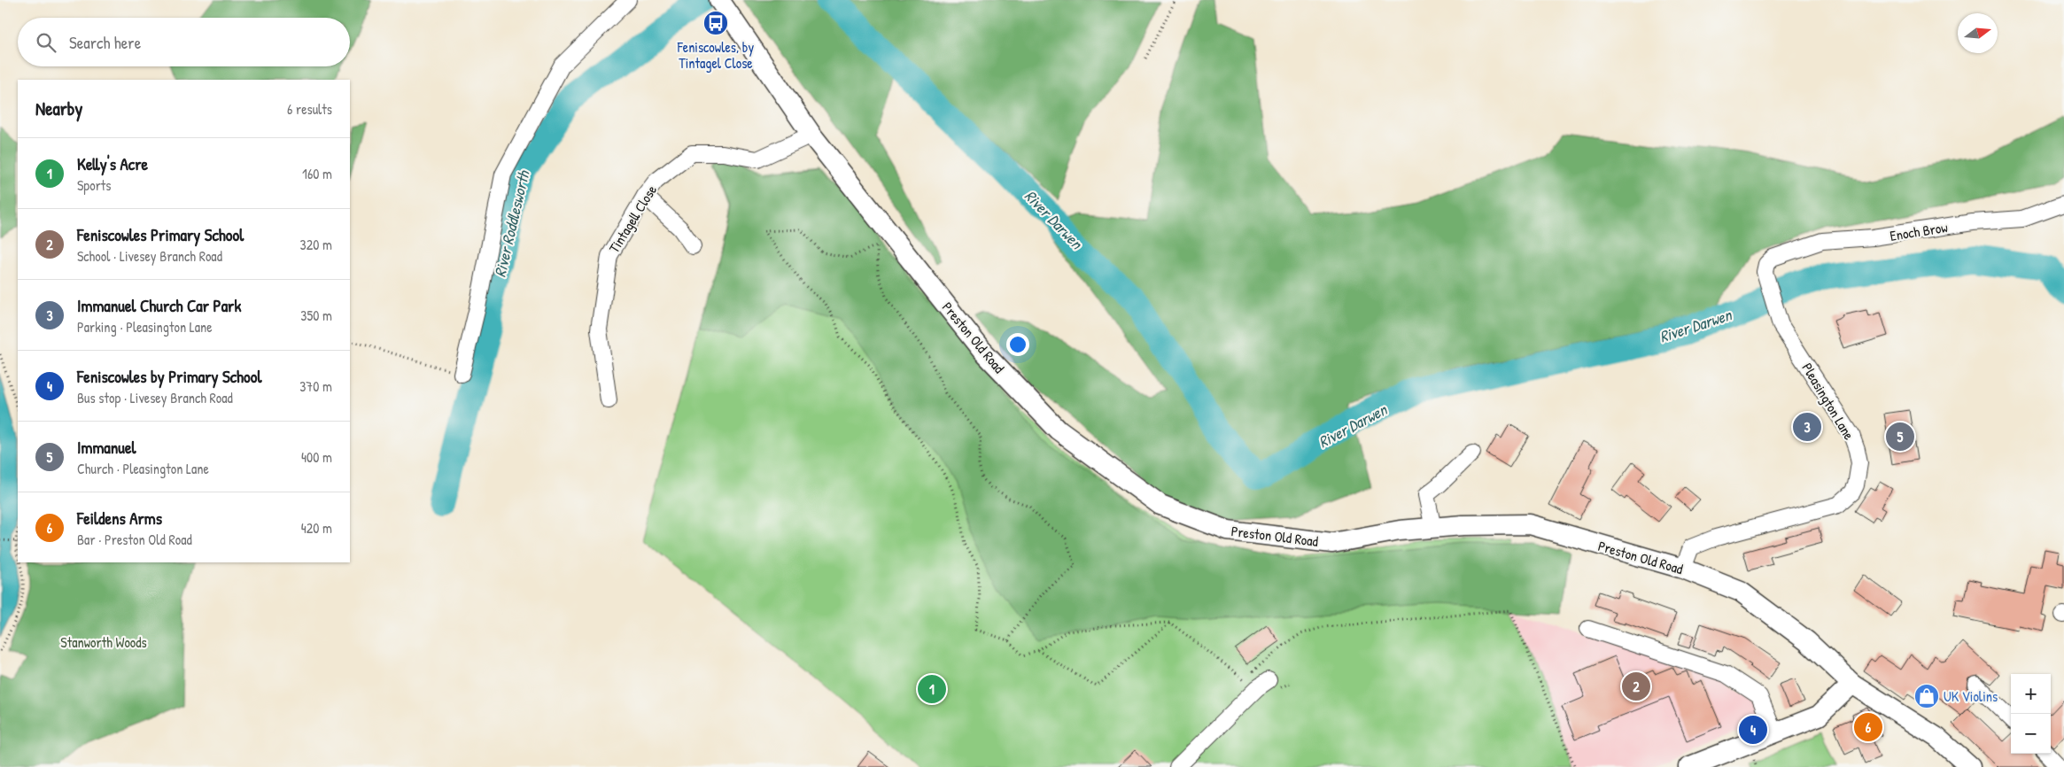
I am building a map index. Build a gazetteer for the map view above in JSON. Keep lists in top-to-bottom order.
{
  "streets": {
    "main road": ["Preston Old Road"],
    "street": ["Tintagell Close", "Enoch Brow", "Pleasington Lane"]
  },
  "crossings": [
    ["Tintagell Close", "Preston Old Road"],
    ["Enoch Brow", "Pleasington Lane"],
    ["Preston Old Road", "Pleasington Lane"]
  ],
  "water": ["River Darwen", "River Roddlesworth"],
  "parks": ["Stanworth Woods"],
  "places": {
    "bus stop": ["Feniscowles, by Tintagel Close"],
    "shop": ["UK Violins"]
  },
  "north": "right",
  "page": {
    "search": "Search here",
    "heading": ["Nearby", "6 results"],
    "list": [
      {
        "mark": "1",
        "name": "Kelly's Acre",
        "note": "Sports",
        "value": "160 m"
      },
      {
        "mark": "2",
        "name": "Feniscowles Primary School",
        "note": "School · Livesey Branch Road",
        "value": "320 m"
      },
      {
        "mark": "3",
        "name": "Immanuel Church Car Park",
        "note": "Parking · Pleasington Lane",
        "value": "350 m"
      },
      {
        "mark": "4",
        "name": "Feniscowles by Primary School",
        "note": "Bus stop · Livesey Branch Road",
        "value": "370 m"
      },
      {
        "mark": "5",
        "name": "Immanuel",
        "note": "Church · Pleasington Lane",
        "value": "400 m"
      },
      {
        "mark": "6",
        "name": "Feildens Arms",
        "note": "Bar · Preston Old Road",
        "value": "420 m"
      }
    ],
    "pins": [
      "3",
      "5",
      "2",
      "1",
      "6",
      "4"
    ],
    "map_buttons": ["+", "−"]
  }
}
